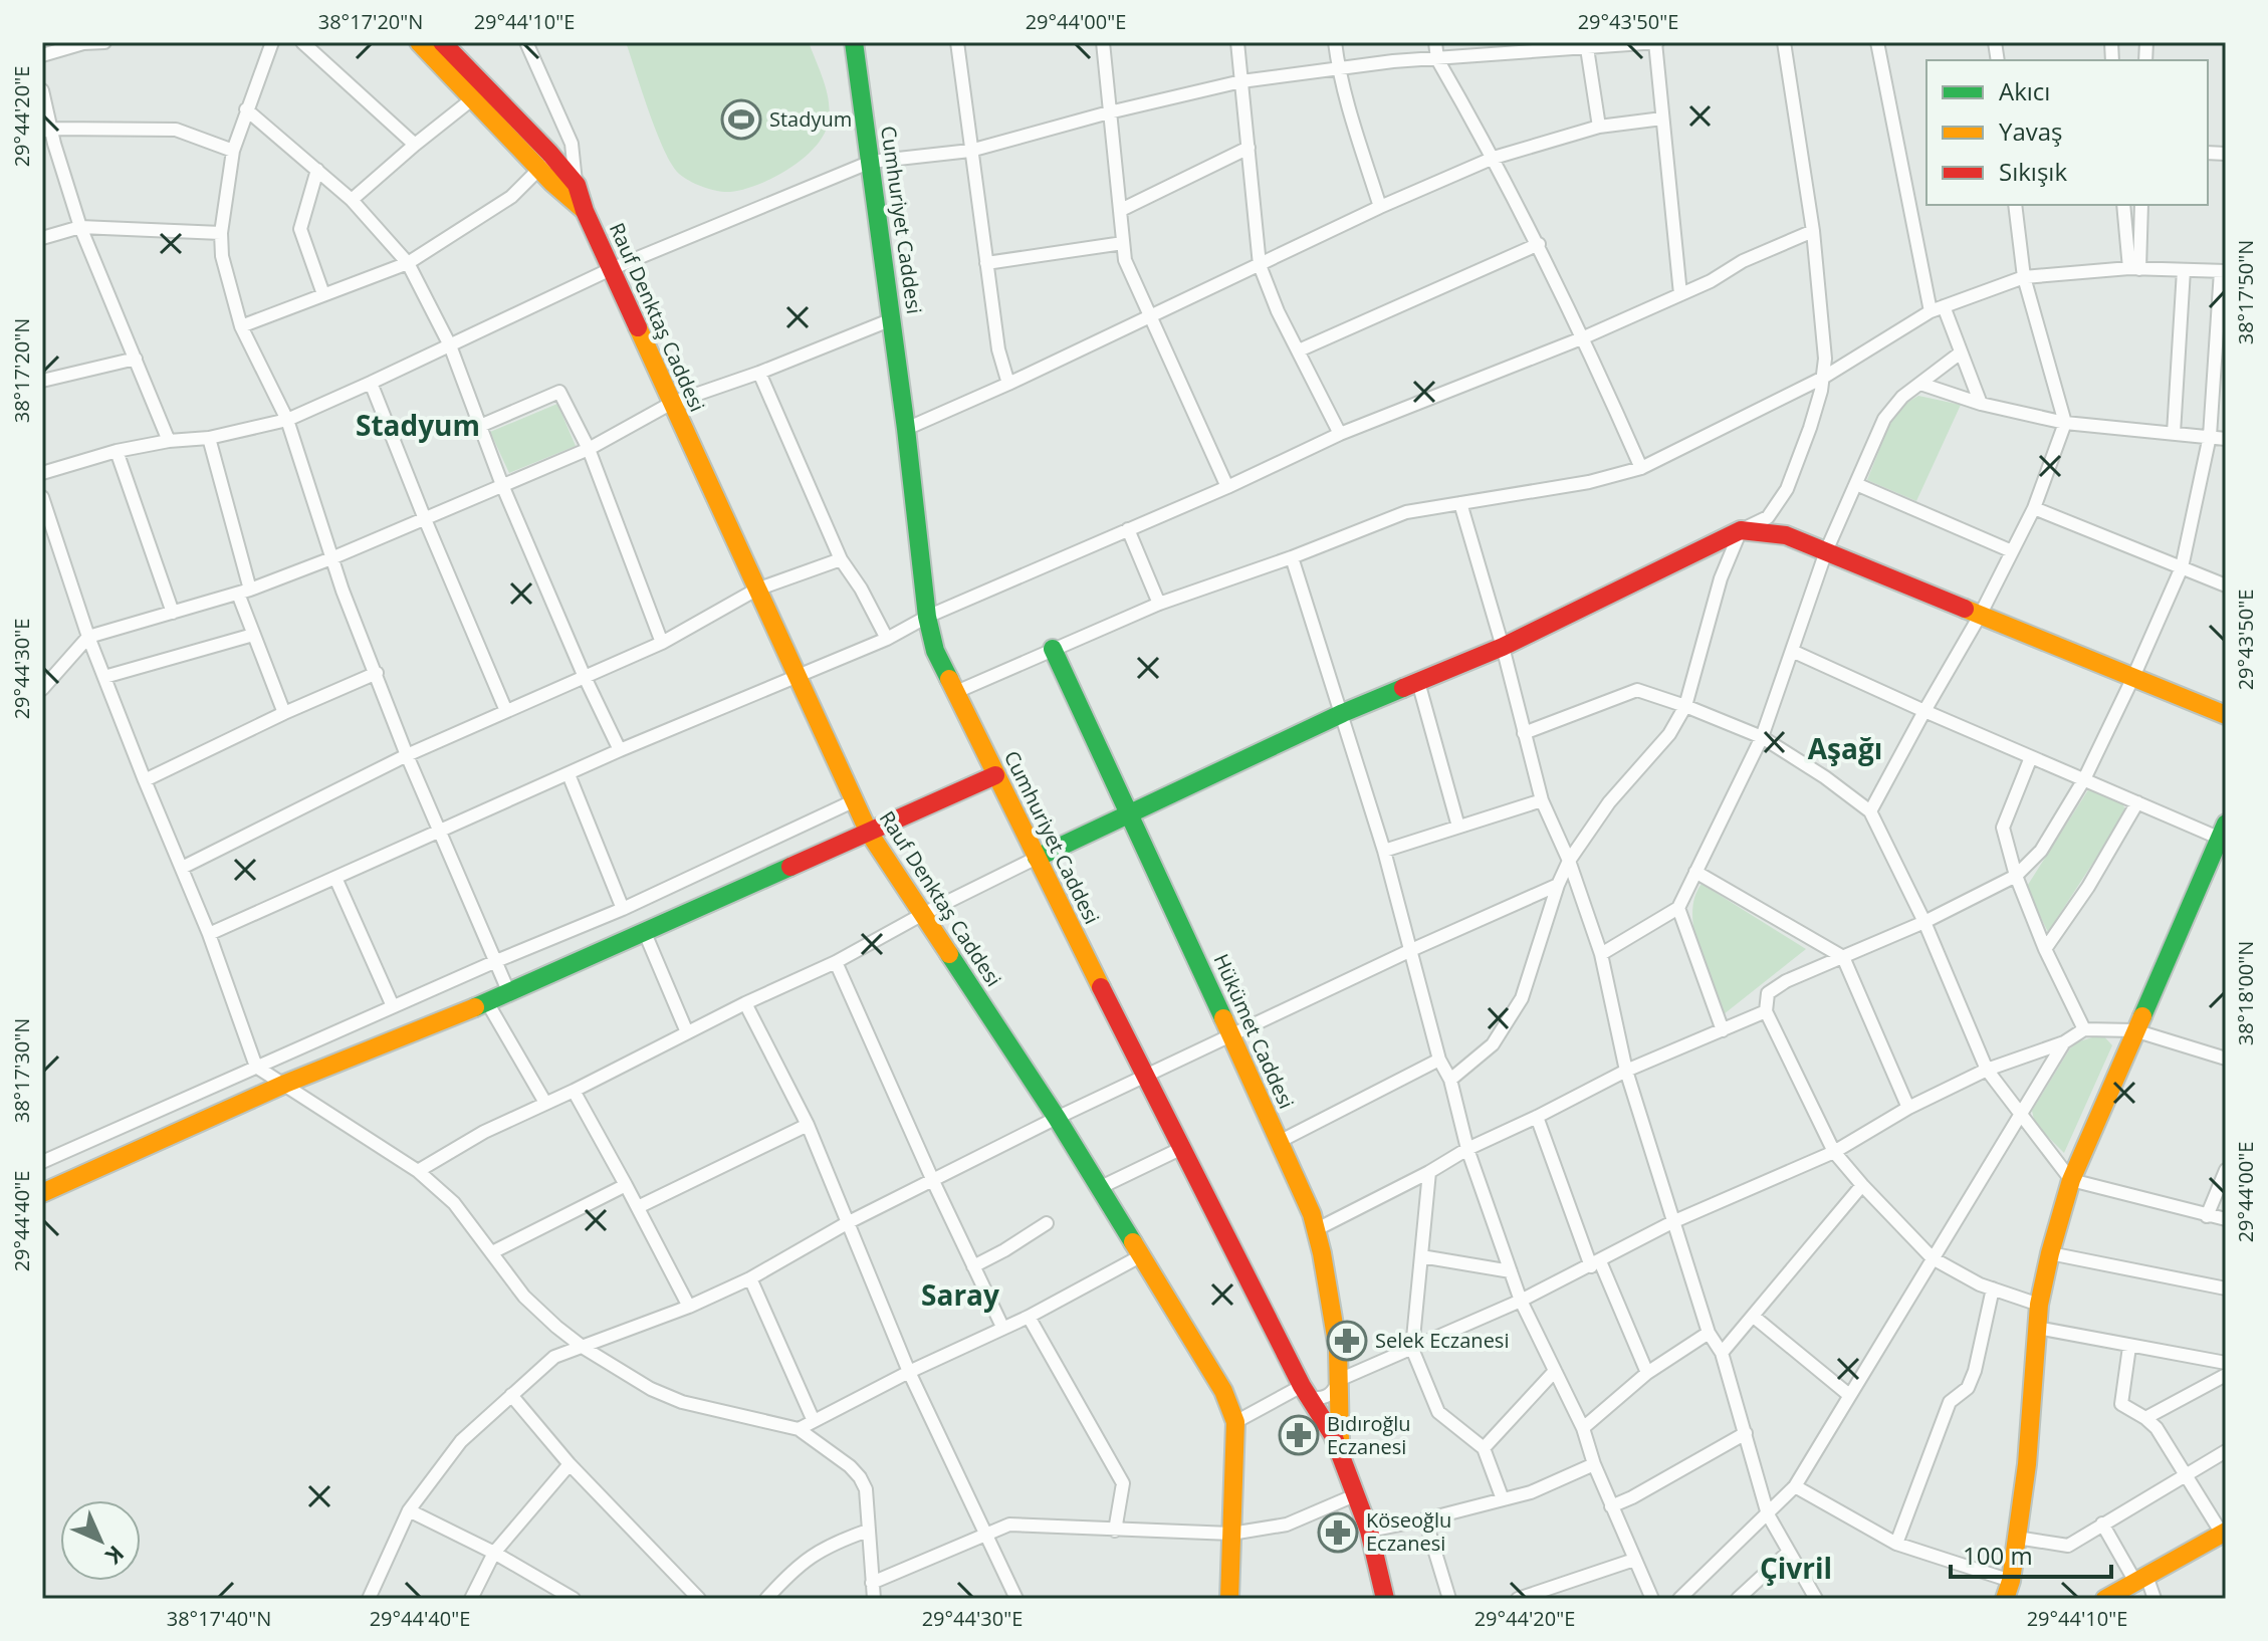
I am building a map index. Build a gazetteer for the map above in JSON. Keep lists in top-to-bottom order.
{
  "streets": {
    "street": ["Cumhuriyet Caddesi", "Rauf Denktaş Caddesi", "Hükümet Caddesi"]
  },
  "crossings": [
    ["Cumhuriyet Caddesi", "Hükümet Caddesi"]
  ],
  "districts": [
    "Stadyum",
    "Aşağı",
    "Saray",
    "Çivril"
  ],
  "places": {
    "sports": ["Stadyum"],
    "pharmacy": ["Selek Eczanesi", "Bıdıroğlu Eczanesi", "Köseoğlu Eczanesi"]
  },
  "legend": ["Akıcı", "Yavaş", "Sıkışık"],
  "scale_bar": "100 m",
  "north": "bottom right",
  "coordinates": [
    "38°17'20\"N",
    "29°44'10\"E",
    "29°44'00\"E",
    "29°43'50\"E",
    "29°44'20\"E",
    "38°17'50\"N",
    "29°44'30\"E",
    "38°18'00\"N",
    "38°17'30\"N",
    "29°44'40\"E",
    "38°17'40\"N"
  ]
}
